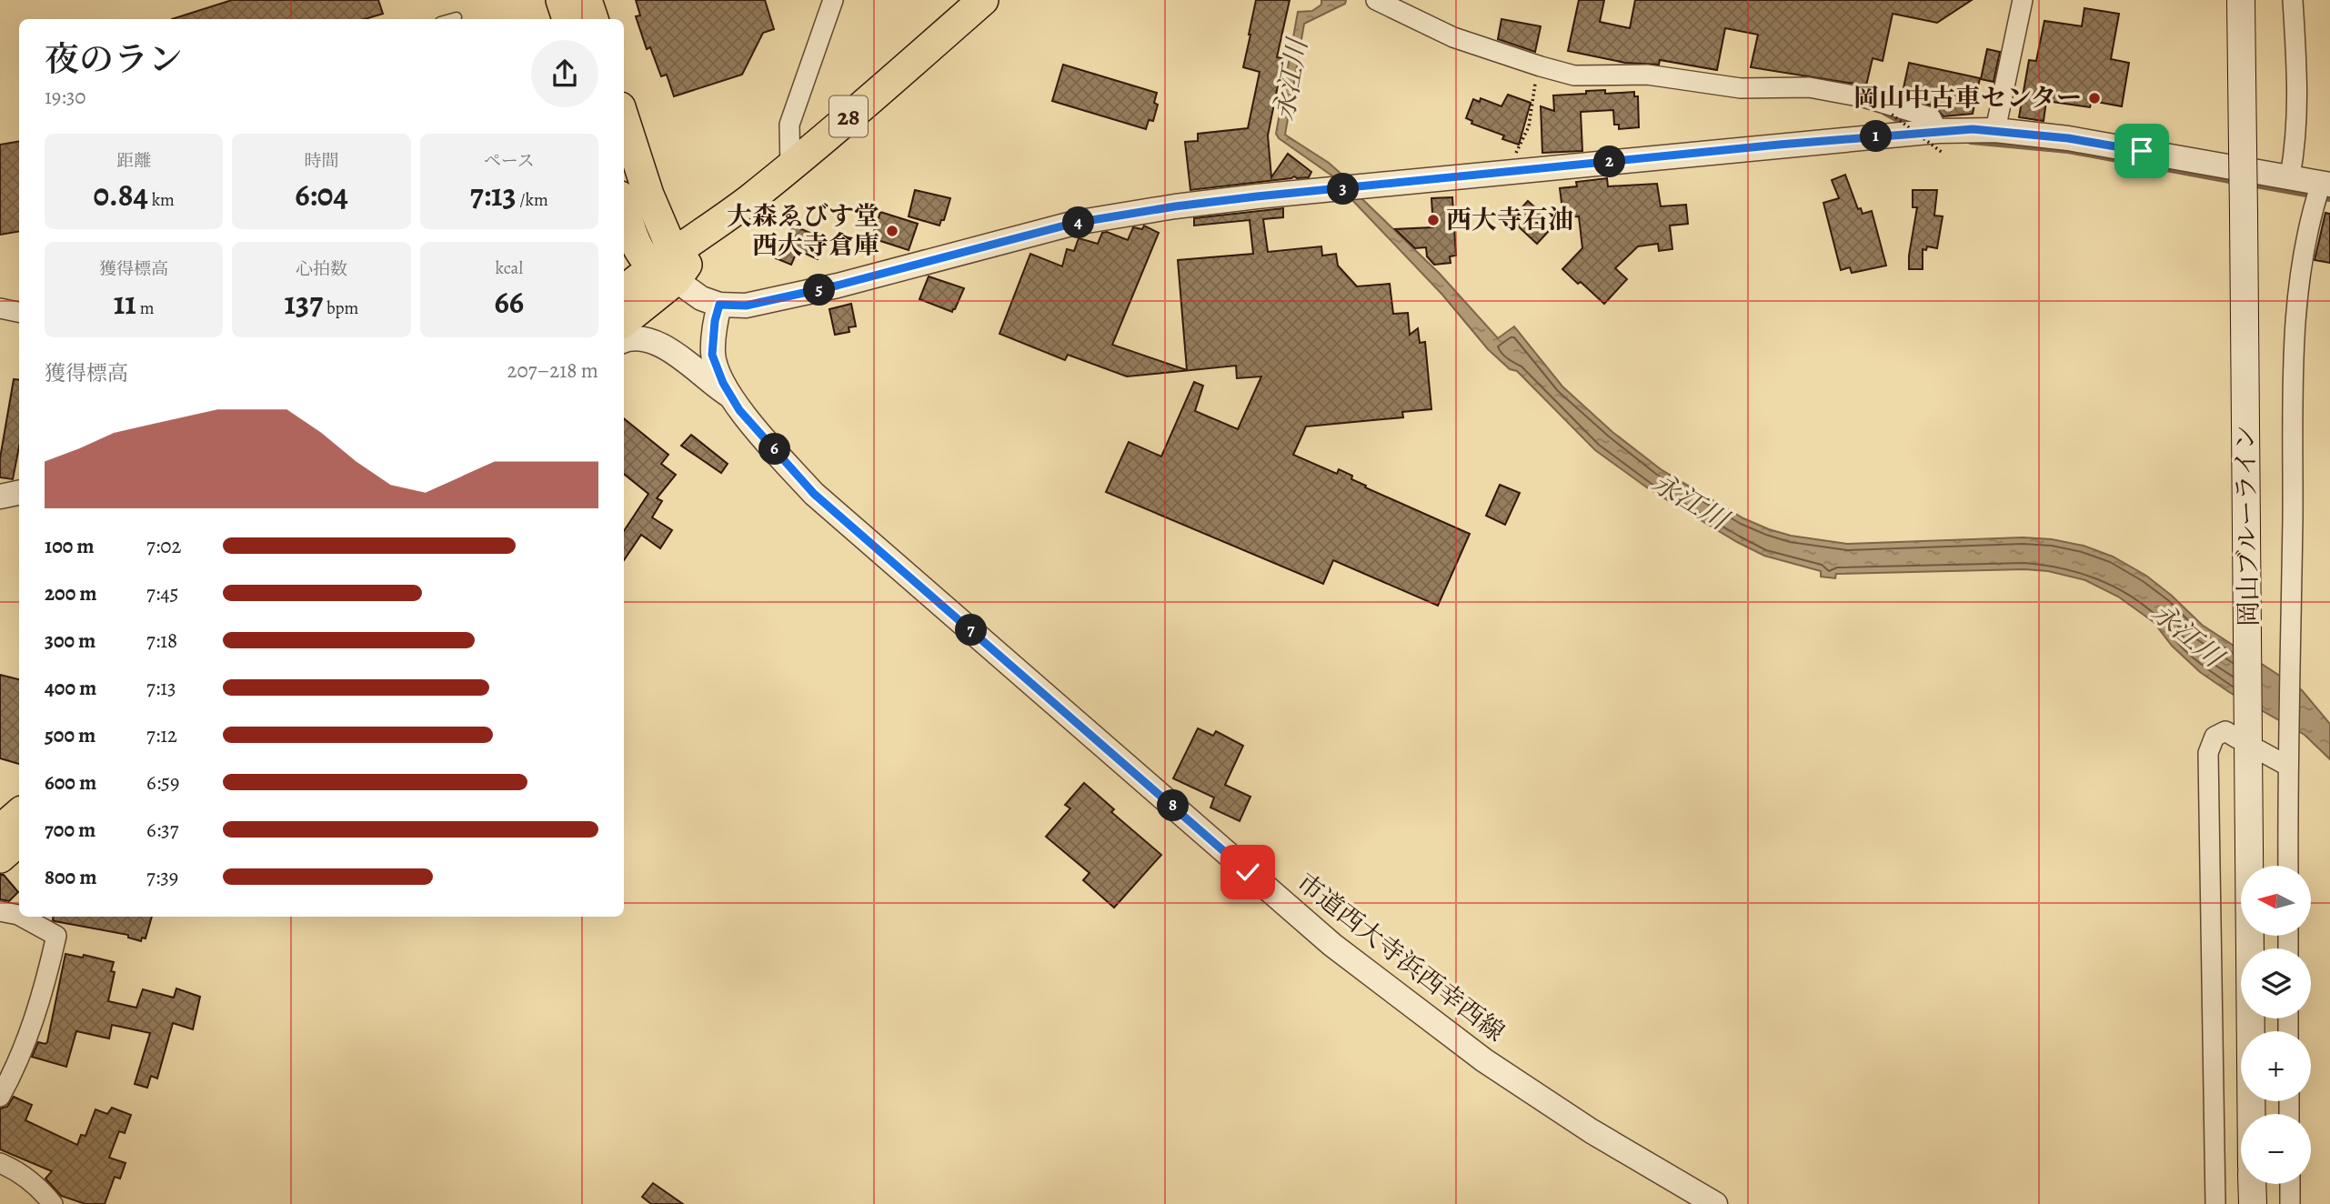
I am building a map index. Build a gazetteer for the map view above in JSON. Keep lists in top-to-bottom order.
{
  "streets": {
    "main road": ["28", "岡山ブルーライン"],
    "street": ["市道西大寺浜西幸西線"]
  },
  "water": ["永江川"],
  "places": ["岡山中古車センター", "西大寺石油", "大森ゑびす堂 西大寺倉庫"],
  "north": "left",
  "page": {
    "heading": ["夜のラン", "19:30"],
    "pins": [
      "1",
      "2",
      "3",
      "4",
      "5",
      "6",
      "7",
      "8"
    ],
    "stats": [
      ["距離", "0.84 km"],
      ["時間", "6:04"],
      ["ペース", "7:13 /km"],
      ["獲得標高", "11 m"],
      ["心拍数", "137 bpm"],
      ["kcal", "66"]
    ],
    "chart": ["獲得標高", "207–218 m"],
    "list": [
      {
        "name": "100 m",
        "note": "7:02"
      },
      {
        "name": "200 m",
        "note": "7:45"
      },
      {
        "name": "300 m",
        "note": "7:18"
      },
      {
        "name": "400 m",
        "note": "7:13"
      },
      {
        "name": "500 m",
        "note": "7:12"
      },
      {
        "name": "600 m",
        "note": "6:59"
      },
      {
        "name": "700 m",
        "note": "6:37"
      },
      {
        "name": "800 m",
        "note": "7:39"
      }
    ],
    "map_buttons": ["+", "−"]
  }
}
